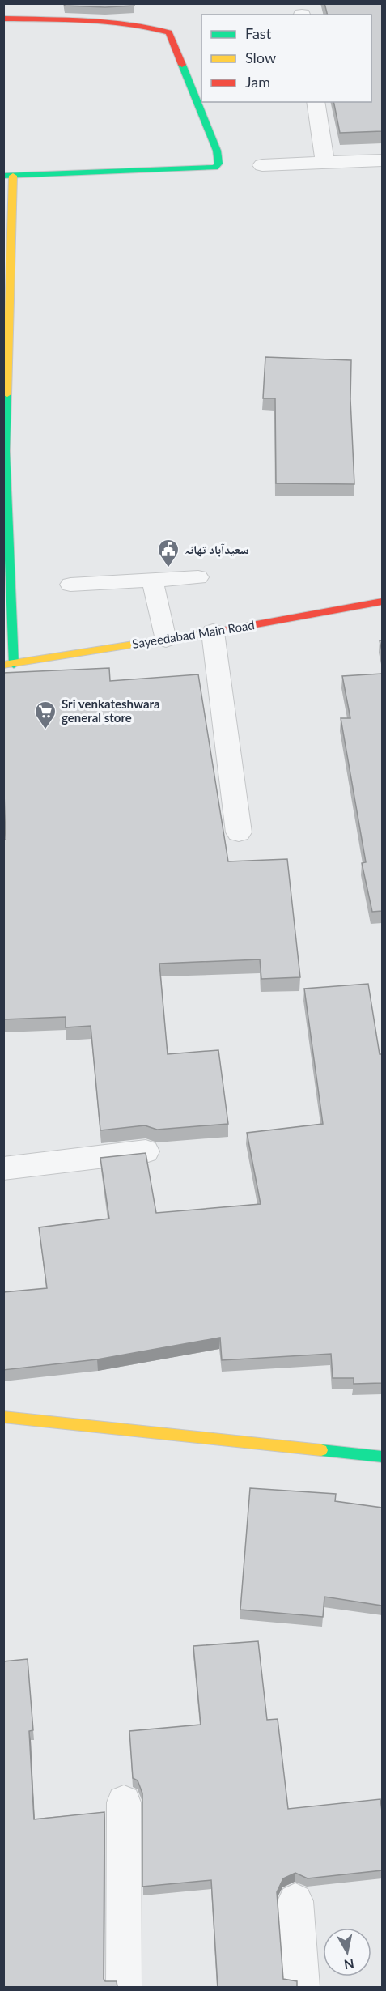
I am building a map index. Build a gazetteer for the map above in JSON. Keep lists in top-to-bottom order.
{
  "streets": {
    "street": ["Sayeedabad Main Road"]
  },
  "places": {
    "public building": ["سعیدآباد تھانہ"],
    "supermarket": ["Sri venkateshwara general store"]
  },
  "legend": ["Fast", "Slow", "Jam"],
  "north": "bottom"
}
